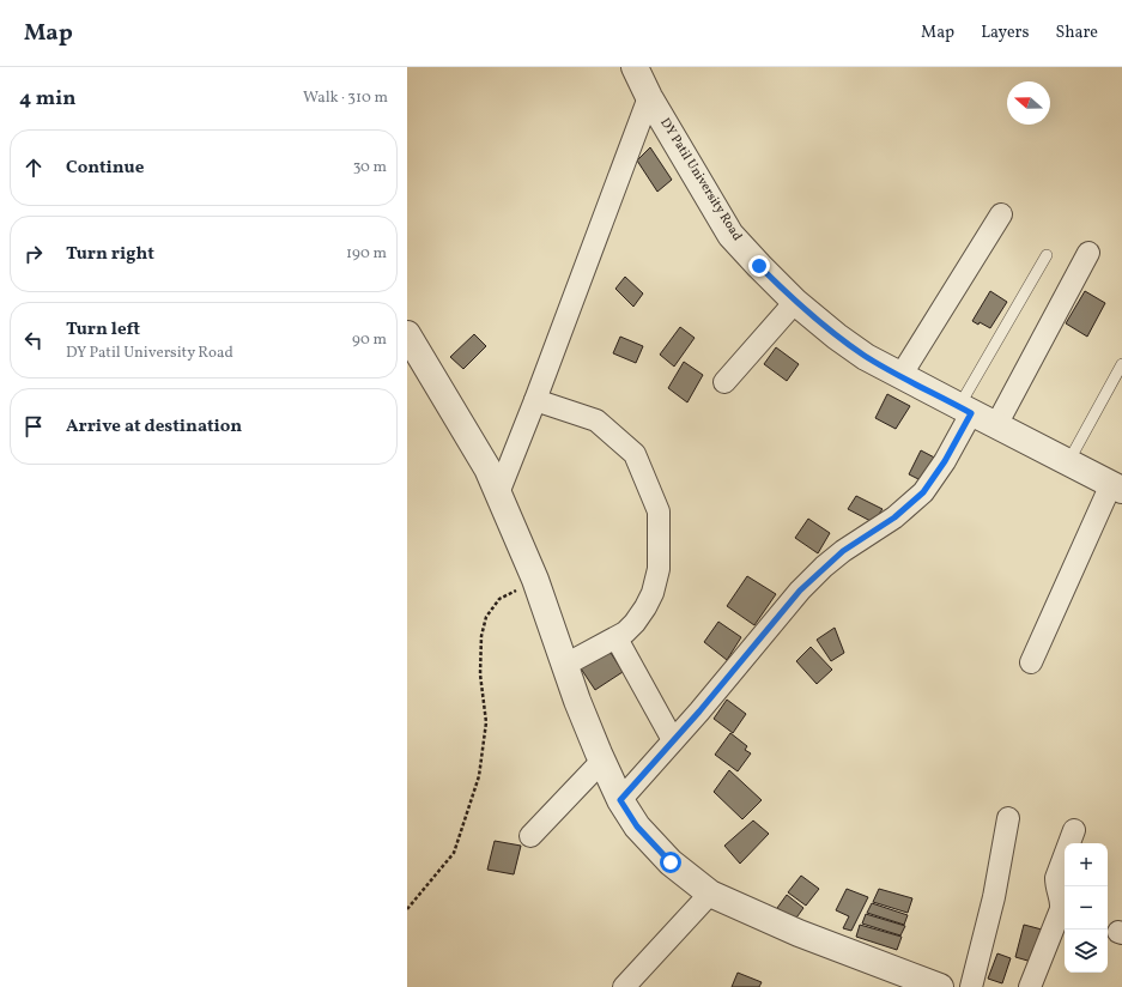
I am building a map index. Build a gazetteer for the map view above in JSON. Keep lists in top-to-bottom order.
{
  "streets": {
    "street": ["DY Patil University Road"]
  },
  "north": "left",
  "page": {
    "header": "Map",
    "nav": ["Map", "Layers", "Share"],
    "heading": ["4 min", "Walk · 310 m"],
    "list": [
      ["Continue", "30 m"],
      ["Turn right", "190 m"],
      ["Turn left", "DY Patil University Road", "90 m"],
      "Arrive at destination"
    ],
    "map_buttons": ["+", "−"]
  }
}
